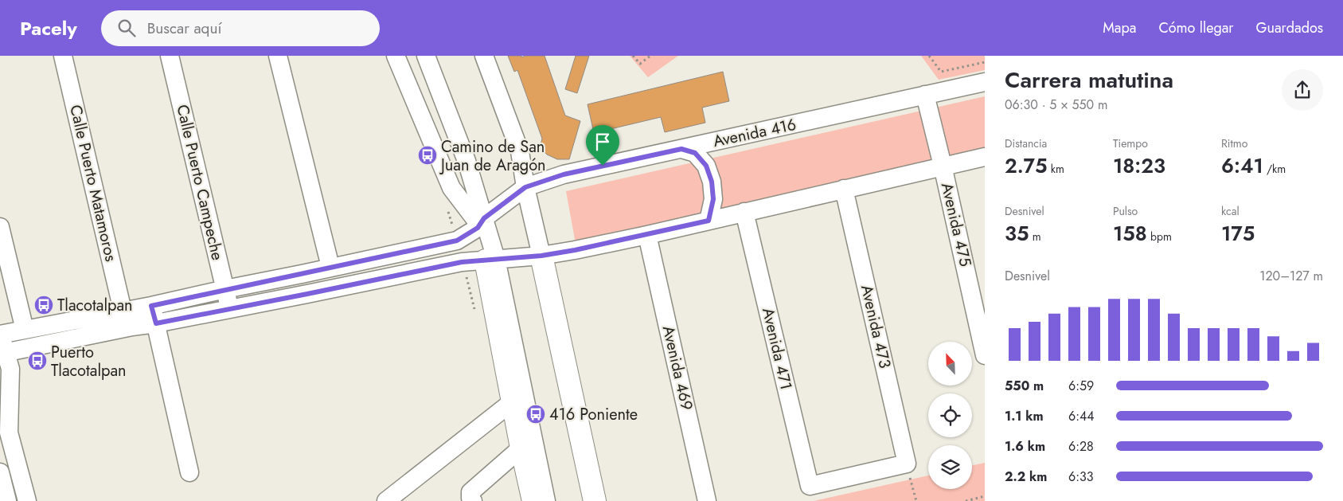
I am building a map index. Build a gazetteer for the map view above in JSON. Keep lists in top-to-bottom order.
{
  "streets": {
    "street": [
      "Avenida 416",
      "Calle Puerto Campeche",
      "Calle Puerto Matamoros",
      "Avenida 475",
      "Avenida 473",
      "Avenida 471",
      "Avenida 469"
    ]
  },
  "crossings": [
    ["Avenida 416", "Calle Puerto Campeche"],
    ["Avenida 416", "Calle Puerto Matamoros"],
    ["Avenida 416", "Avenida 475"],
    ["Avenida 473", "Avenida 471"]
  ],
  "places": {
    "bus stop": [
      "Camino de San Juan de Aragón",
      "Tlacotalpan",
      "Puerto Tlacotalpan",
      "416 Poniente"
    ]
  },
  "north": "top left",
  "page": {
    "header": "Pacely",
    "search": "Buscar aquí",
    "nav": ["Mapa", "Cómo llegar", "Guardados"],
    "heading": ["Carrera matutina", "06:30 · 5 × 550 m"],
    "stats": [
      ["Distancia", "2.75 km"],
      ["Tiempo", "18:23"],
      ["Ritmo", "6:41 /km"],
      ["Desnivel", "35 m"],
      ["Pulso", "158 bpm"],
      ["kcal", "175"]
    ],
    "chart": ["Desnivel", "120–127 m"],
    "list": [
      {
        "name": "550 m",
        "note": "6:59"
      },
      {
        "name": "1.1 km",
        "note": "6:44"
      },
      {
        "name": "1.6 km",
        "note": "6:28"
      },
      {
        "name": "2.2 km",
        "note": "6:33"
      }
    ]
  }
}
